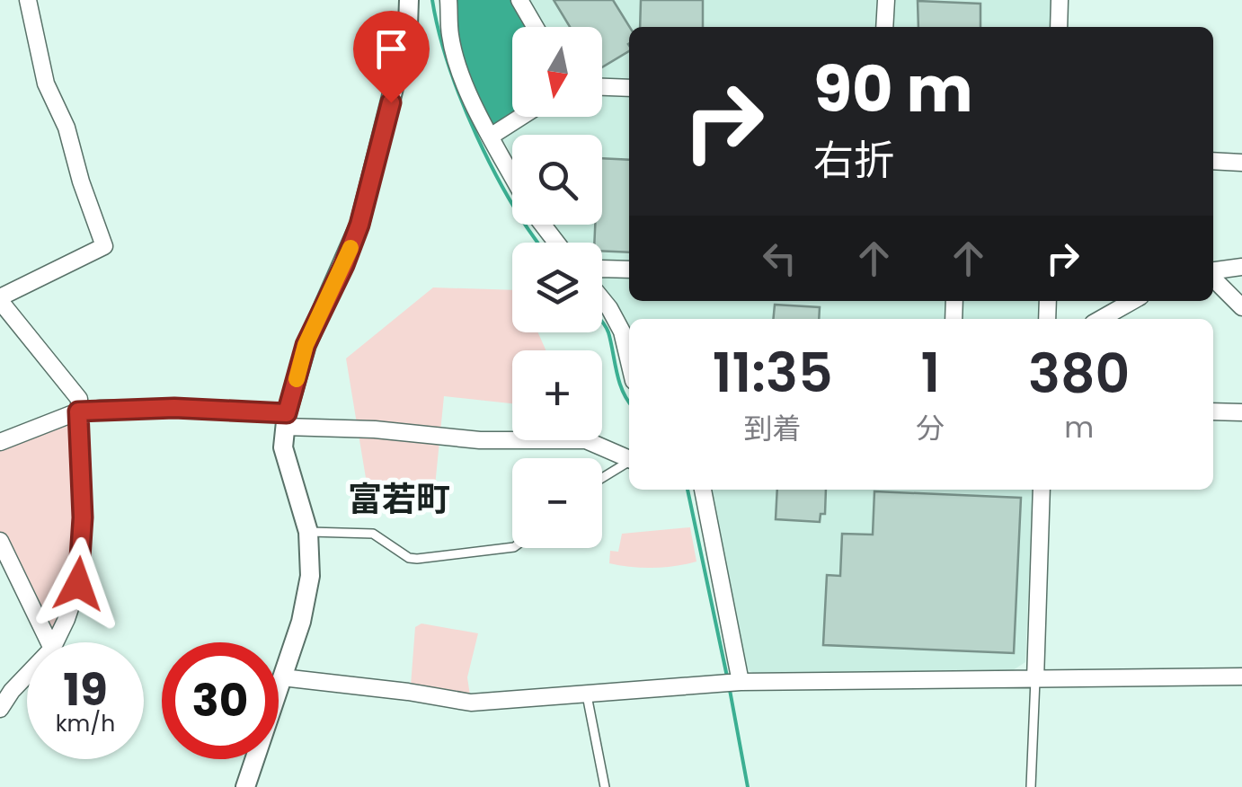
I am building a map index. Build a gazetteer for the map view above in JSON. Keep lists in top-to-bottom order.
{
  "districts": ["富若町"],
  "north": "bottom",
  "page": {
    "map_buttons": ["+", "−"],
    "turn": ["90 m", "右折"],
    "eta": [
      "11:35",
      "到着",
      "1",
      "分",
      "380",
      "m"
    ],
    "speed": "19 km/h",
    "limit": "30"
  }
}
